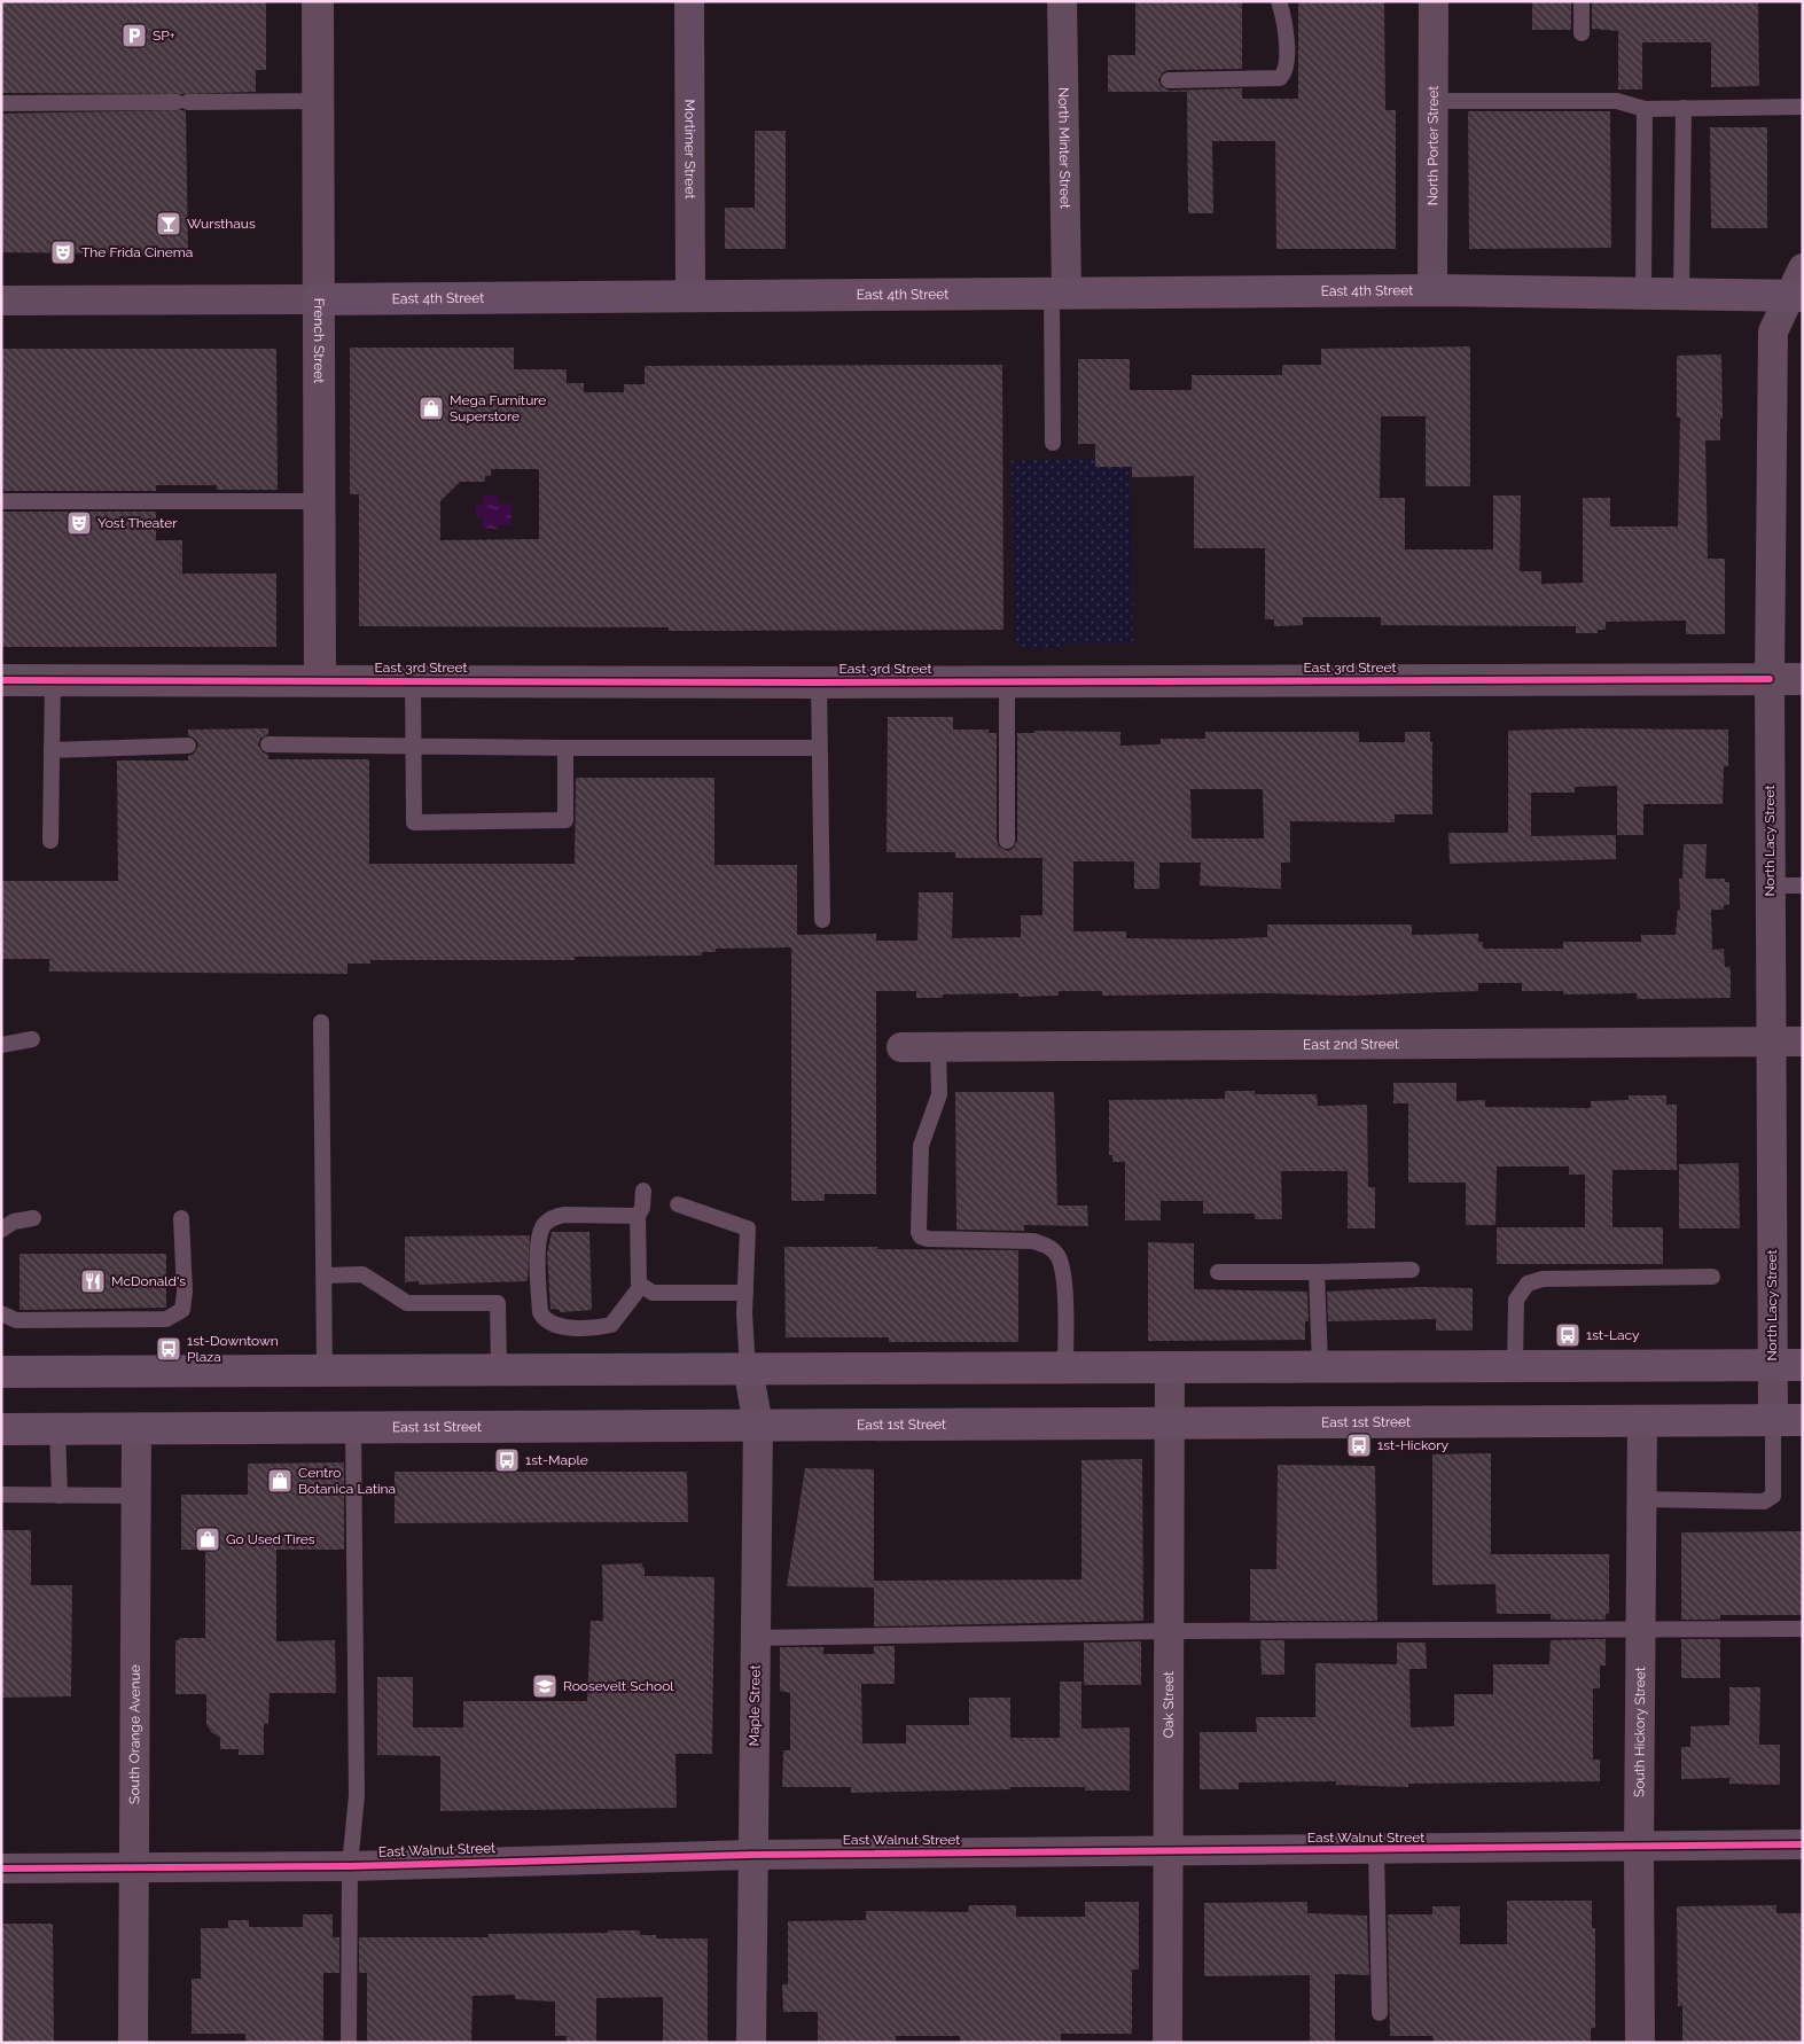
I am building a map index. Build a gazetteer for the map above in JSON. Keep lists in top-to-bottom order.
{
  "streets": {
    "main road": ["East 4th Street", "East 1st Street"],
    "street": [
      "North Porter Street",
      "North Minter Street",
      "Mortimer Street",
      "French Street",
      "East 3rd Street",
      "North Lacy Street",
      "East 2nd Street",
      "Oak Street",
      "Maple Street",
      "South Hickory Street",
      "South Orange Avenue",
      "East Walnut Street"
    ]
  },
  "crossings": [
    ["North Porter Street", "East 4th Street"],
    ["North Minter Street", "East 4th Street"],
    ["Mortimer Street", "East 4th Street"],
    ["East 4th Street", "French Street"],
    ["East 4th Street", "North Lacy Street"],
    ["French Street", "East 3rd Street"],
    ["East 3rd Street", "North Lacy Street"],
    ["North Lacy Street", "East 2nd Street"],
    ["North Lacy Street", "East 1st Street"],
    ["East 1st Street", "Oak Street"],
    ["East 1st Street", "Maple Street"],
    ["East 1st Street", "South Hickory Street"],
    ["East 1st Street", "South Orange Avenue"],
    ["Oak Street", "East Walnut Street"],
    ["Maple Street", "East Walnut Street"],
    ["South Hickory Street", "East Walnut Street"],
    ["South Orange Avenue", "East Walnut Street"]
  ],
  "places": {
    "parking": ["SP+"],
    "bar": ["Wursthaus"],
    "theatre": ["The Frida Cinema", "Yost Theater"],
    "shop": ["Mega Furniture Superstore", "Centro Botanica Latina", "Go Used Tires"],
    "restaurant": ["McDonald's"],
    "bus stop": [
      "1st-Lacy",
      "1st-Downtown Plaza",
      "1st-Hickory",
      "1st-Maple"
    ],
    "school or university": ["Roosevelt School"]
  }
}
